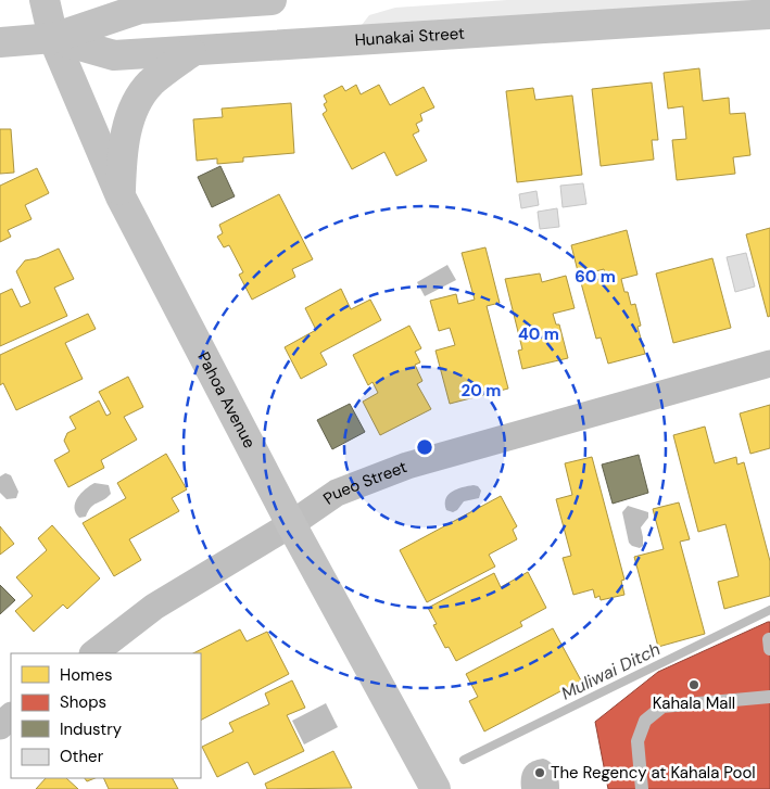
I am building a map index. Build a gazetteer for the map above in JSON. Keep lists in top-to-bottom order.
{
  "streets": {
    "street": ["Hunakai Street", "Pahoa Avenue", "Pueo Street"]
  },
  "crossings": [
    ["Hunakai Street", "Pahoa Avenue"],
    ["Pahoa Avenue", "Pueo Street"]
  ],
  "water": ["Muliwai Ditch"],
  "places": ["Kahala Mall", "The Regency at Kahala Pool"],
  "legend": [
    "Homes",
    "Shops",
    "Industry",
    "Other"
  ],
  "rings": ["60 m", "40 m", "20 m"]
}
